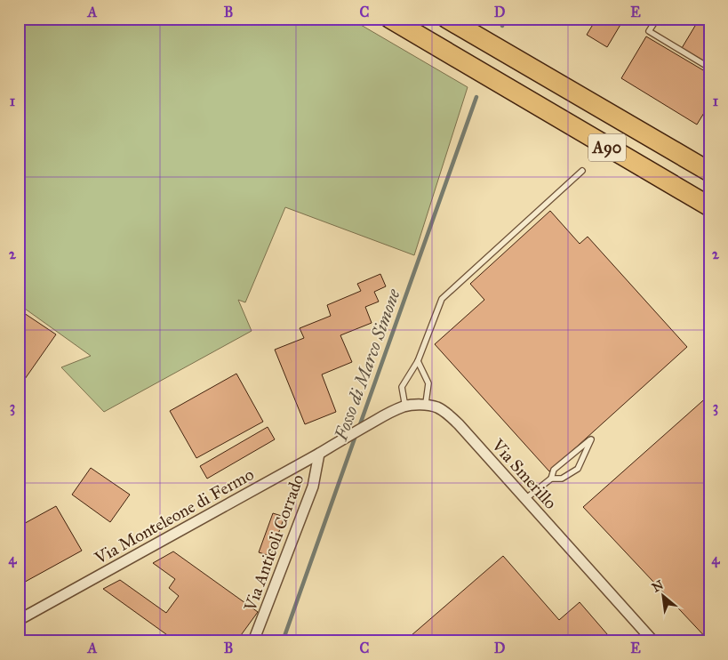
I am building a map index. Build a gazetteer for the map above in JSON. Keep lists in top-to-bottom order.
{
  "streets": {
    "highway": ["A90"],
    "street": ["Via Smerillo", "Via Monteleone di Fermo", "Via Anticoli Corrado"]
  },
  "crossings": [
    ["Via Smerillo", "Via Monteleone di Fermo"],
    ["Via Monteleone di Fermo", "Via Anticoli Corrado"]
  ],
  "water": ["Fosso di Marco Simone"],
  "north": "top left",
  "grid": {
    "columns": [
      "A",
      "B",
      "C",
      "D",
      "E"
    ],
    "rows": [
      "1",
      "2",
      "3",
      "4"
    ]
  }
}
